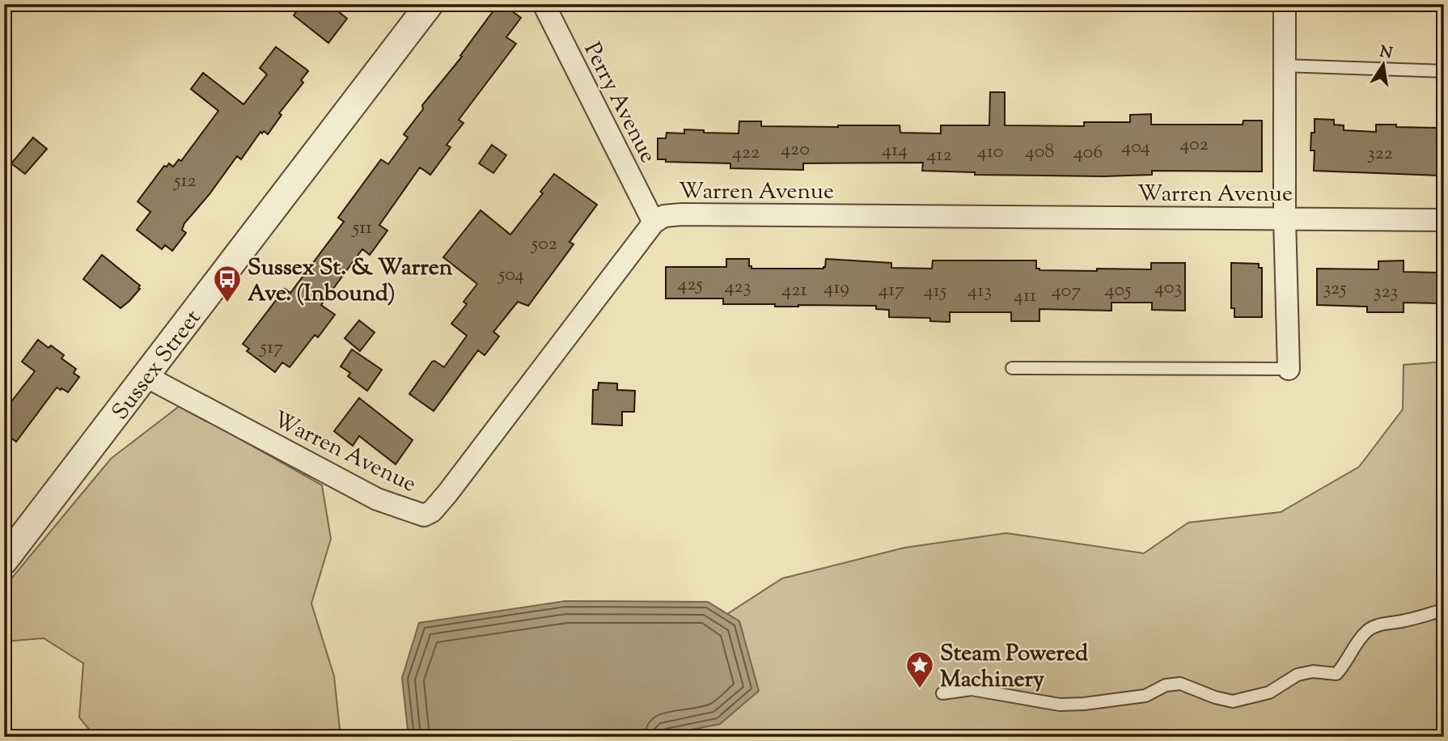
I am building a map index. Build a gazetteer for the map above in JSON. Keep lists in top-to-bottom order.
{
  "streets": {
    "street": ["Perry Avenue", "Warren Avenue", "Sussex Street"]
  },
  "crossings": [
    ["Perry Avenue", "Warren Avenue"],
    ["Warren Avenue", "Sussex Street"]
  ],
  "places": {
    "bus stop": ["Sussex St. & Warren Ave. (Inbound)"],
    "place": ["Steam Powered Machinery"]
  },
  "house_numbers": [
    "402",
    "404",
    "420",
    "414",
    "410",
    "408",
    "422",
    "406",
    "322",
    "412",
    "512",
    "511",
    "502",
    "504",
    "425",
    "423",
    "419",
    "403",
    "325",
    "421",
    "417",
    "405",
    "415",
    "413",
    "407",
    "323",
    "411",
    "517"
  ],
  "north": "top"
}
